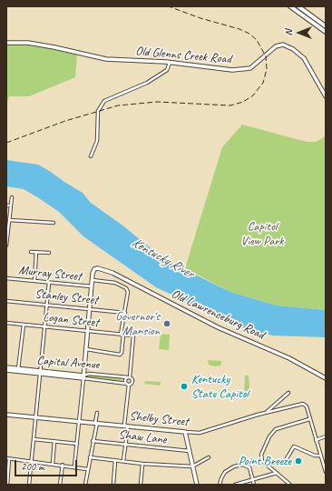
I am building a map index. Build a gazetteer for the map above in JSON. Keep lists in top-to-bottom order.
{
  "streets": {
    "street": [
      "Old Glenns Creek Road",
      "Murray Street",
      "Stanley Street",
      "Old Lawrenceburg Road",
      "Logan Street",
      "Capital Avenue",
      "Shelby Street",
      "Shaw Lane"
    ]
  },
  "crossings": [
    ["Logan Street", "Capital Avenue"]
  ],
  "water": ["Kentucky River"],
  "parks": ["Capitol View Park"],
  "places": ["Governor's Mansion", "Kentucky State Capitol", "Point Breeze"],
  "scale_bar": "200 m",
  "north": "left"
}
